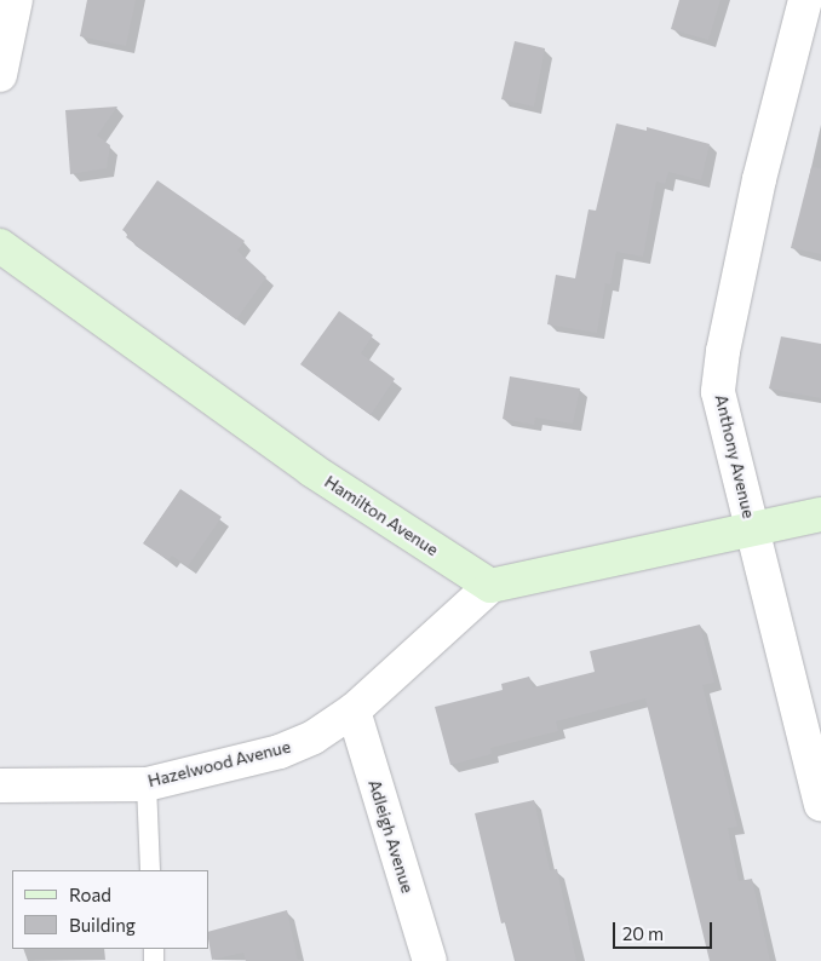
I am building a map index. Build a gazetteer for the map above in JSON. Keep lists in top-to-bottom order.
{
  "streets": {
    "street": [
      "Anthony Avenue",
      "Hamilton Avenue",
      "Hazelwood Avenue",
      "Adleigh Avenue"
    ]
  },
  "crossings": [
    ["Hamilton Avenue", "Hazelwood Avenue"],
    ["Hazelwood Avenue", "Adleigh Avenue"]
  ],
  "legend": ["Road", "Building"],
  "scale_bar": "20 m"
}
